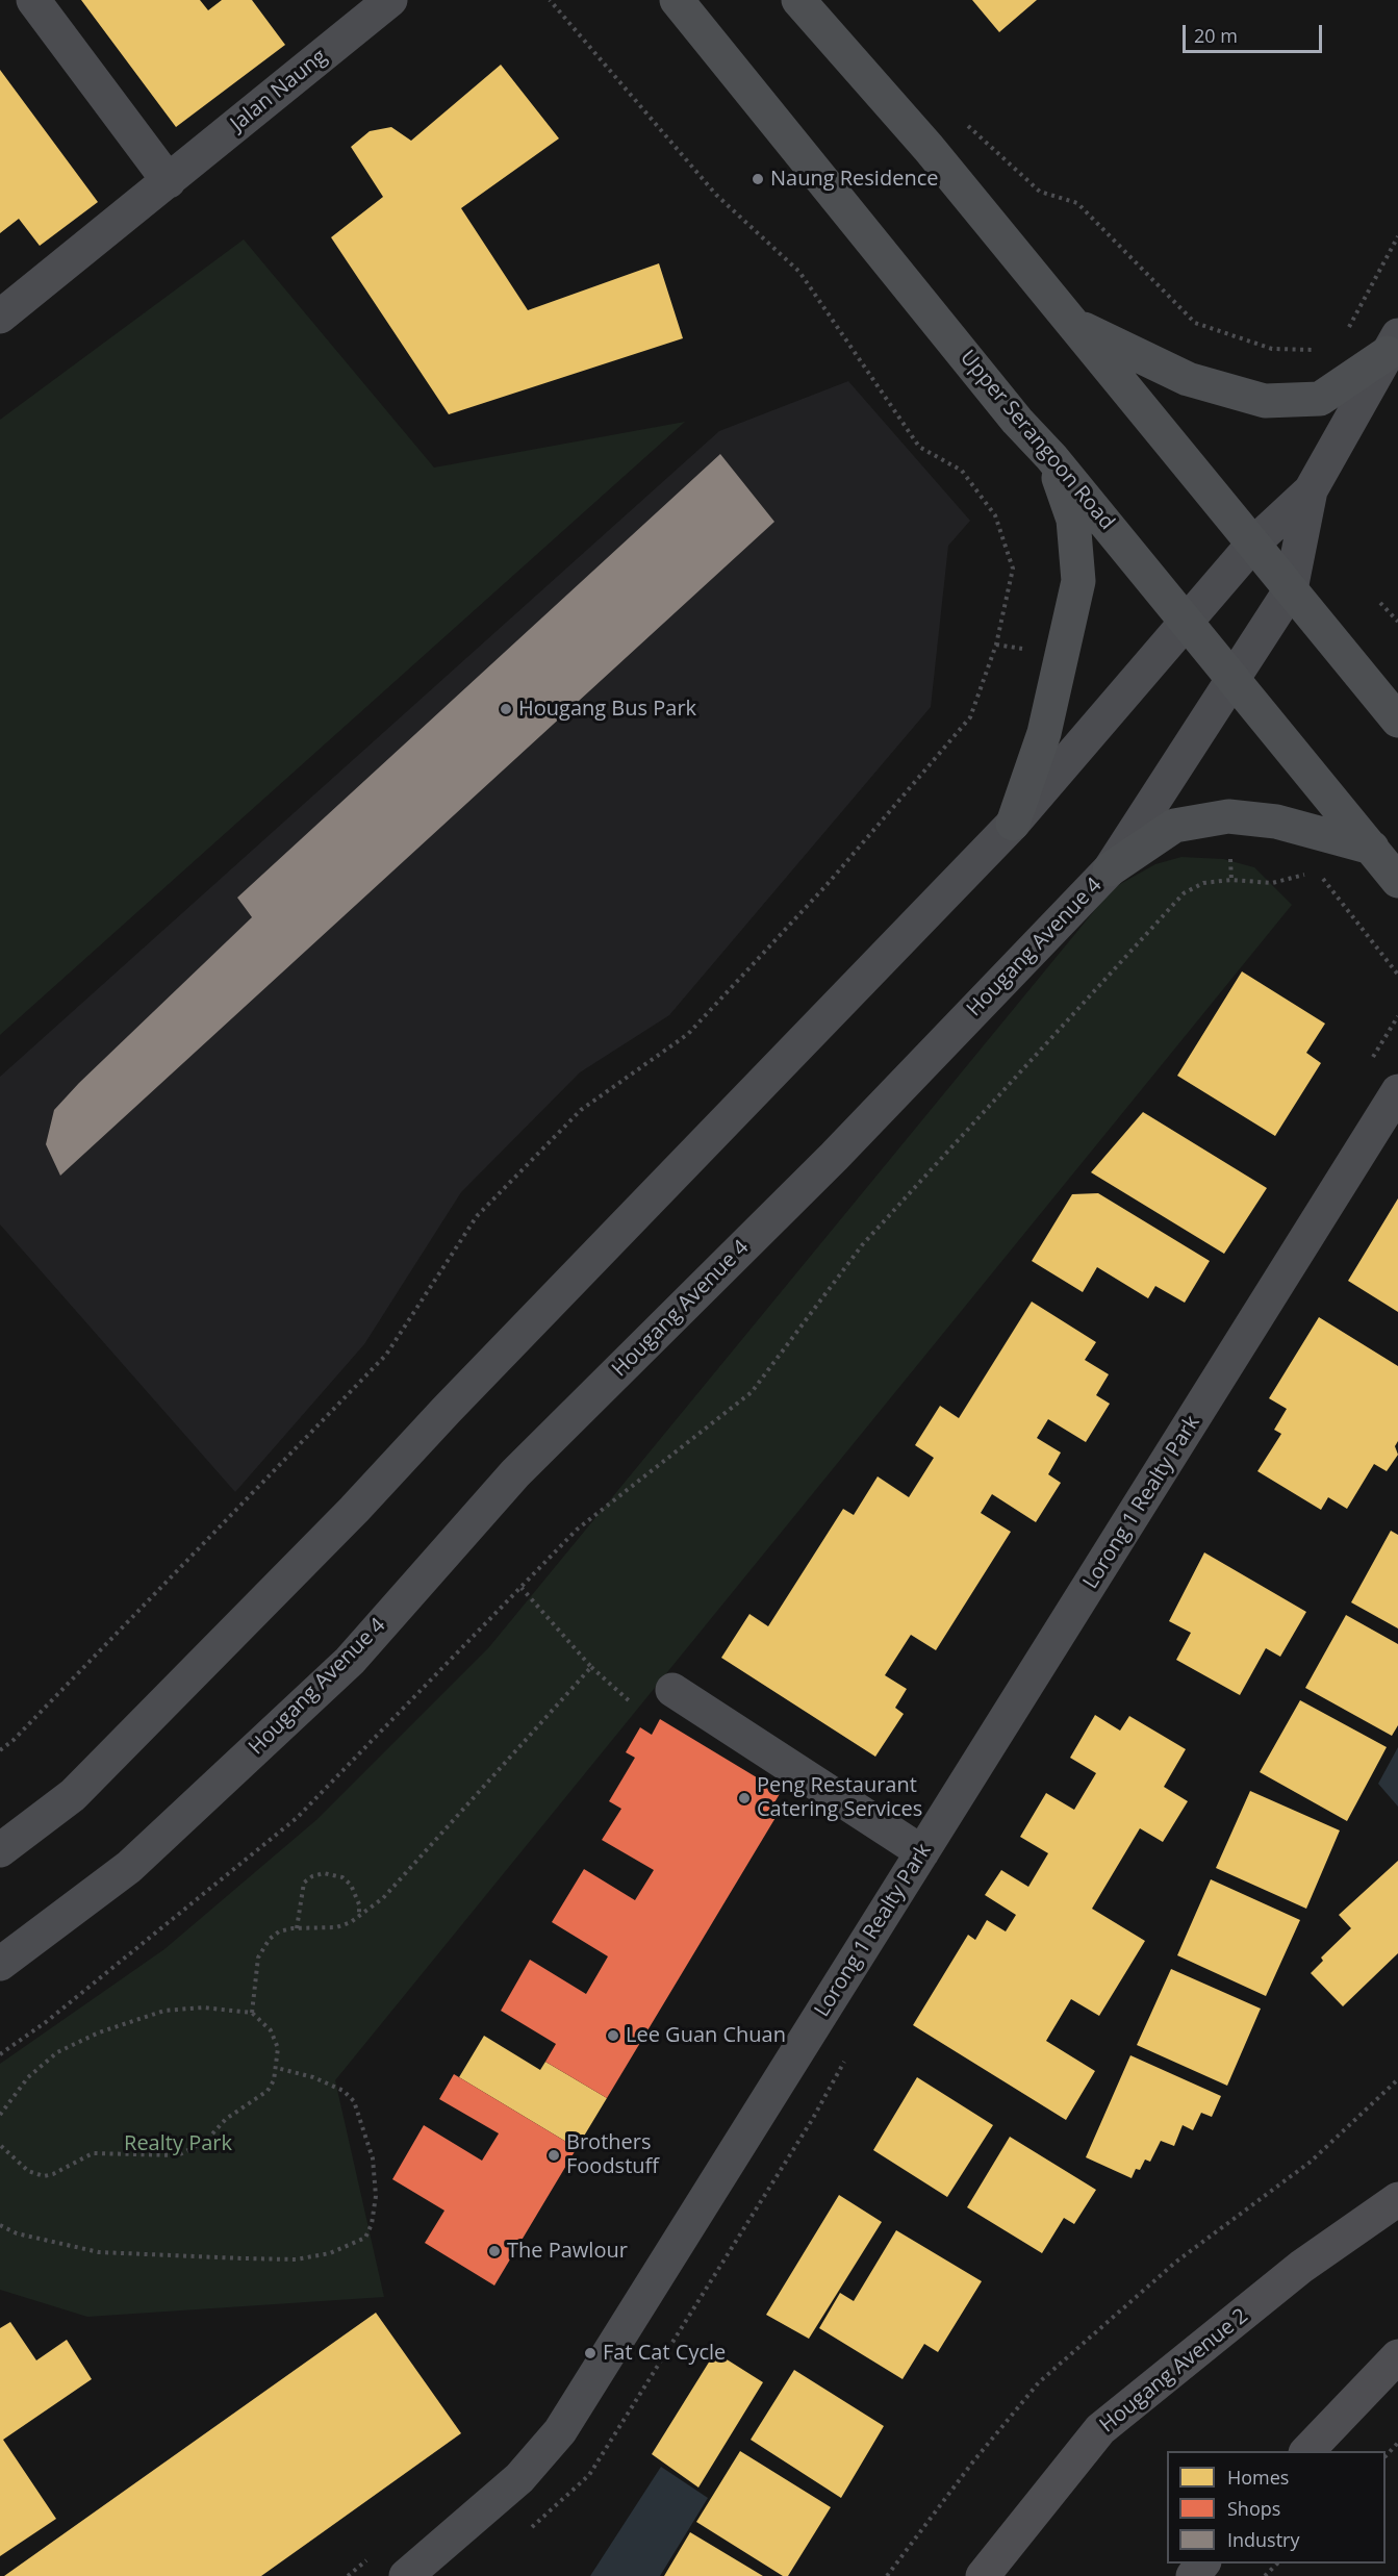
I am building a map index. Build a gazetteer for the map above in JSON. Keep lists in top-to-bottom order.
{
  "streets": {
    "highway": ["Hougang Avenue 2"],
    "main road": ["Upper Serangoon Road"],
    "street": ["Jalan Naung", "Hougang Avenue 4", "Lorong 1 Realty Park"]
  },
  "crossings": [
    ["Upper Serangoon Road", "Hougang Avenue 4"]
  ],
  "parks": ["Realty Park"],
  "places": [
    "Naung Residence",
    "Hougang Bus Park",
    "Peng Restaurant Catering Services",
    "Lee Guan Chuan",
    "Brothers Foodstuff",
    "The Pawlour",
    "Fat Cat Cycle"
  ],
  "legend": ["Homes", "Shops", "Industry"],
  "scale_bar": "20 m"
}
